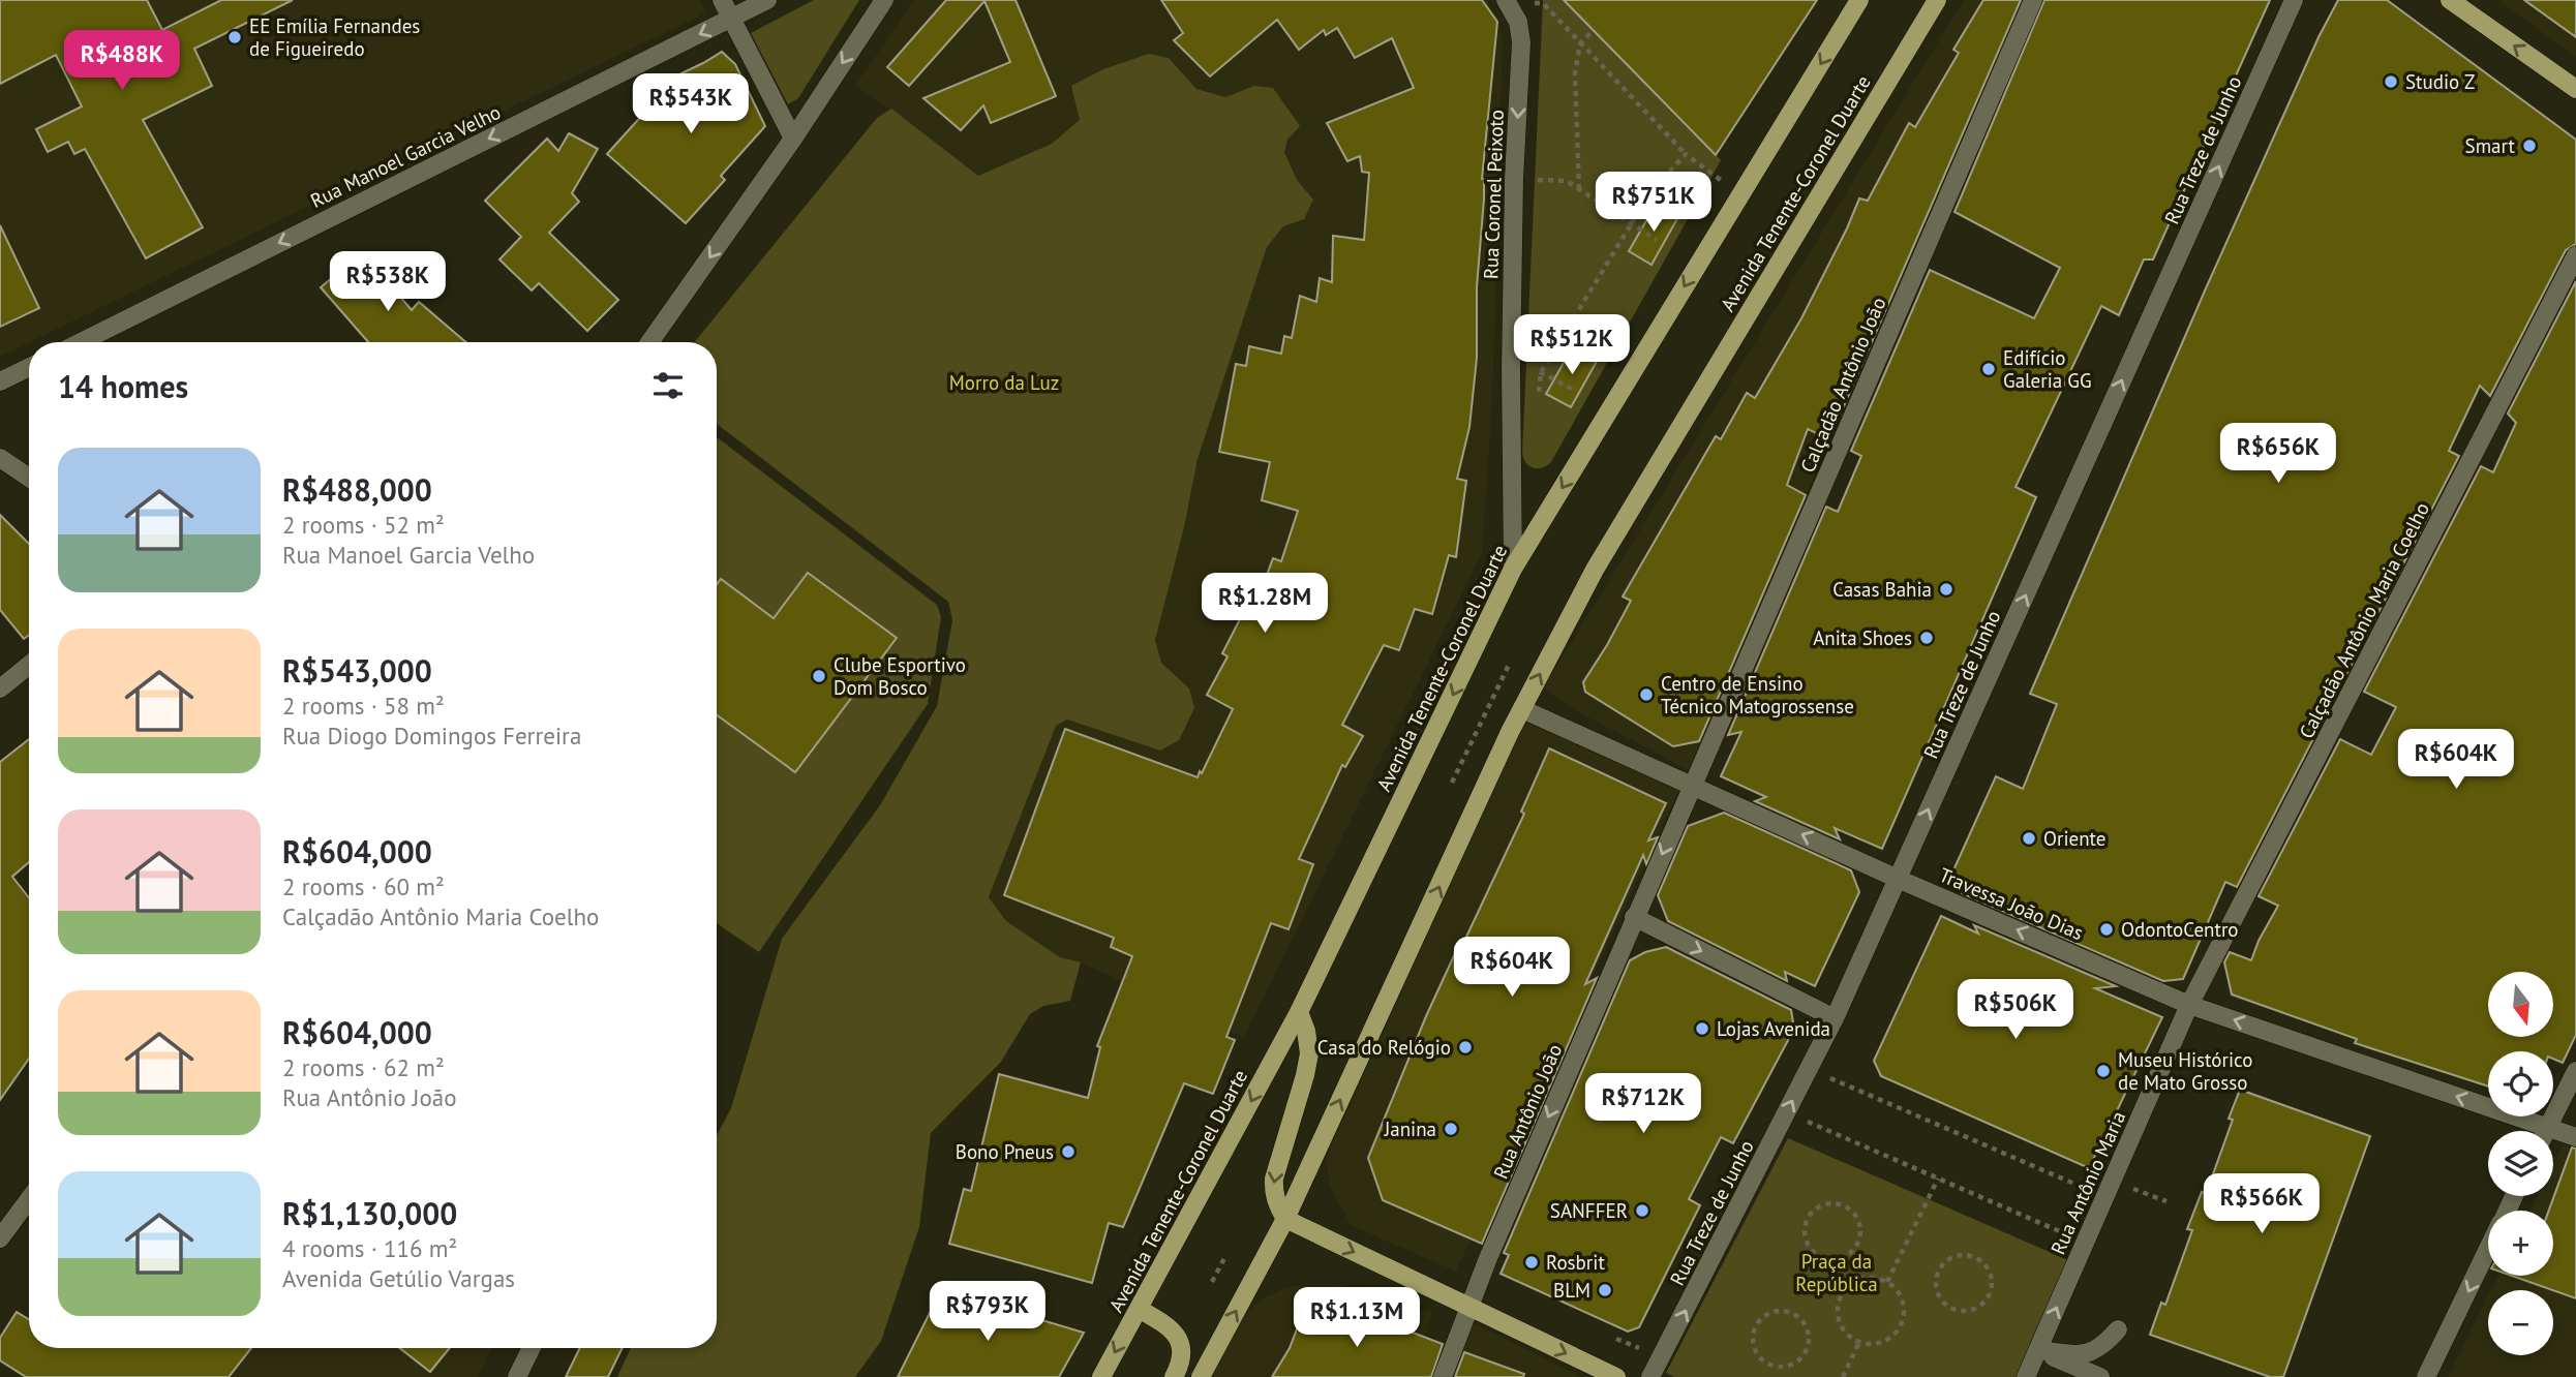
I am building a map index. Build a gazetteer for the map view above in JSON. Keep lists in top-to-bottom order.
{
  "streets": {
    "main road": ["Avenida Tenente-Coronel Duarte"],
    "street": [
      "Rua Treze de Junho",
      "Rua Manoel Garcia Velho",
      "Rua Coronel Peixoto",
      "Calçadão Antônio João",
      "Calçadão Antônio Maria Coelho",
      "Travessa João Dias",
      "Rua Antônio João",
      "Rua Antônio Maria"
    ]
  },
  "crossings": [
    ["Rua Treze de Junho", "Travessa João Dias"],
    ["Avenida Tenente-Coronel Duarte", "Rua Coronel Peixoto"],
    ["Avenida Tenente-Coronel Duarte", "Travessa João Dias"],
    ["Calçadão Antônio João", "Travessa João Dias"],
    ["Calçadão Antônio João", "Rua Antônio João"],
    ["Calçadão Antônio Maria Coelho", "Travessa João Dias"],
    ["Calçadão Antônio Maria Coelho", "Rua Antônio Maria"],
    ["Travessa João Dias", "Rua Antônio João"],
    ["Travessa João Dias", "Rua Antônio Maria"]
  ],
  "one_way": [
    "Rua Treze de Junho",
    "Rua Manoel Garcia Velho",
    "Travessa João Dias",
    "Rua Antônio João",
    "Rua Antônio Maria"
  ],
  "parks": ["Morro da Luz", "Praça da República"],
  "places": [
    "EE Emília Fernandes de Figueiredo",
    "Studio Z",
    "Smart",
    "Edifício Galeria GG",
    "Casas Bahia",
    "Anita Shoes",
    "Clube Esportivo Dom Bosco",
    "Centro de Ensino Técnico Matogrossense",
    "Oriente",
    "OdontoCentro",
    "Lojas Avenida",
    "Casa do Relógio",
    "Museu Histórico de Mato Grosso",
    "Janina",
    "Bono Pneus",
    "SANFFER",
    "Rosbrit",
    "BLM"
  ],
  "north": "bottom",
  "page": {
    "price": [
      "R$488K",
      "R$543K",
      "R$751K",
      "R$538K",
      "R$512K",
      "R$656K",
      "R$1.28M",
      "R$604K",
      "R$604K",
      "R$506K",
      "R$712K",
      "R$566K",
      "R$793K",
      "R$1.13M"
    ],
    "heading": "14 homes",
    "list": [
      {
        "name": "R$488,000",
        "note": "2 rooms · 52 m² · Rua Manoel Garcia Velho"
      },
      {
        "name": "R$543,000",
        "note": "2 rooms · 58 m² · Rua Diogo Domingos Ferreira"
      },
      {
        "name": "R$604,000",
        "note": "2 rooms · 60 m² · Calçadão Antônio Maria Coelho"
      },
      {
        "name": "R$604,000",
        "note": "2 rooms · 62 m² · Rua Antônio João"
      },
      {
        "name": "R$1,130,000",
        "note": "4 rooms · 116 m² · Avenida Getúlio Vargas"
      }
    ],
    "map_buttons": ["+", "−"]
  }
}
